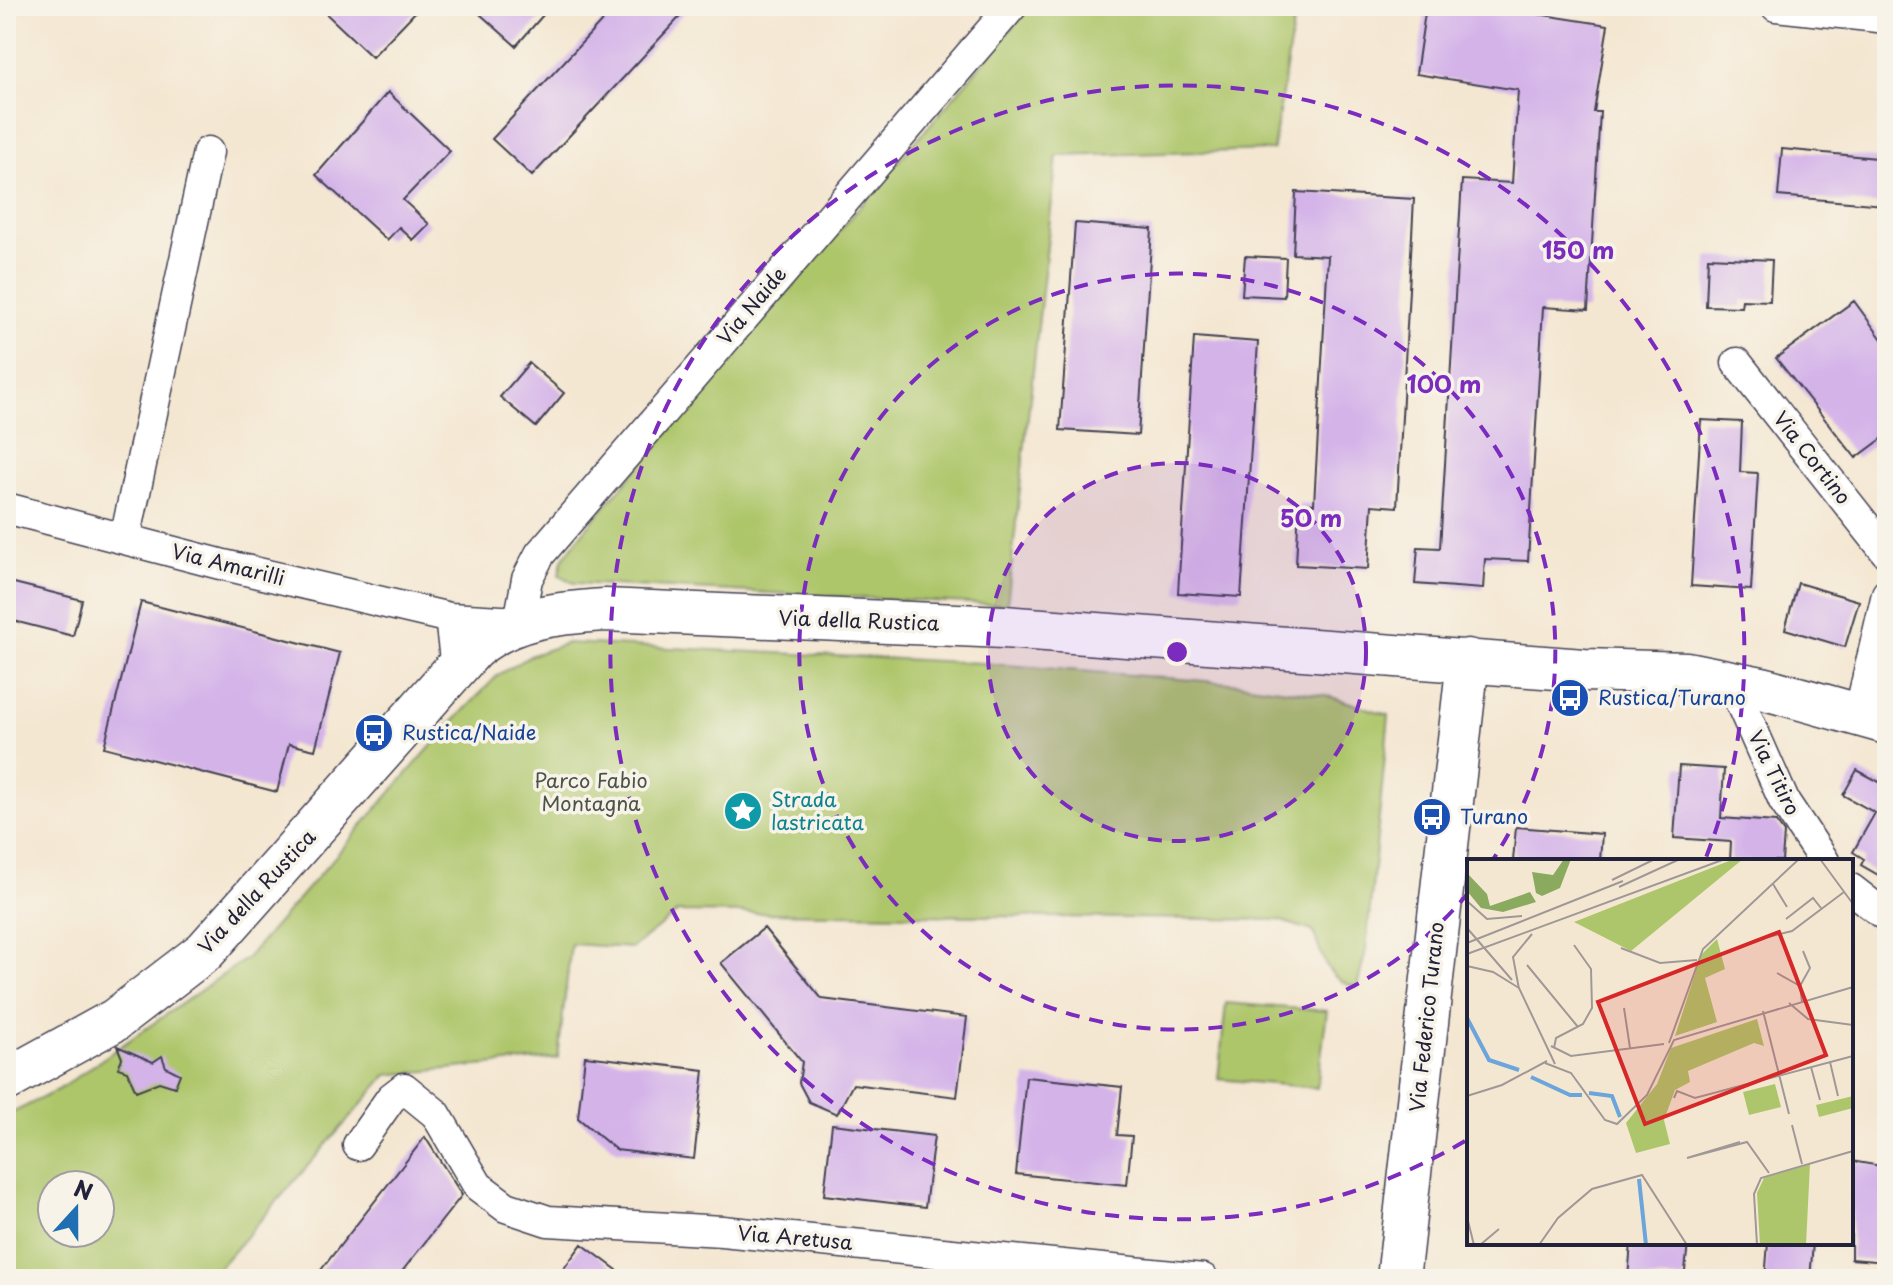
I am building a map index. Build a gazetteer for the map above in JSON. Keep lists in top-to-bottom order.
{
  "streets": {
    "street": [
      "Via Naide",
      "Via Cortino",
      "Via Amarilli",
      "Via della Rustica",
      "Via Titiro",
      "Via Federico Turano",
      "Via Aretusa"
    ]
  },
  "crossings": [
    ["Via Naide", "Via Amarilli"],
    ["Via Naide", "Via della Rustica"],
    ["Via Amarilli", "Via della Rustica"],
    ["Via della Rustica", "Via Titiro"],
    ["Via della Rustica", "Via Federico Turano"]
  ],
  "parks": ["Parco Fabio Montagna"],
  "places": {
    "bus stop": ["Rustica/Turano", "Rustica/Naide", "Turano"],
    "place": ["Strada lastricata"]
  },
  "north": "top",
  "rings": ["150 m", "100 m", "50 m"]
}
